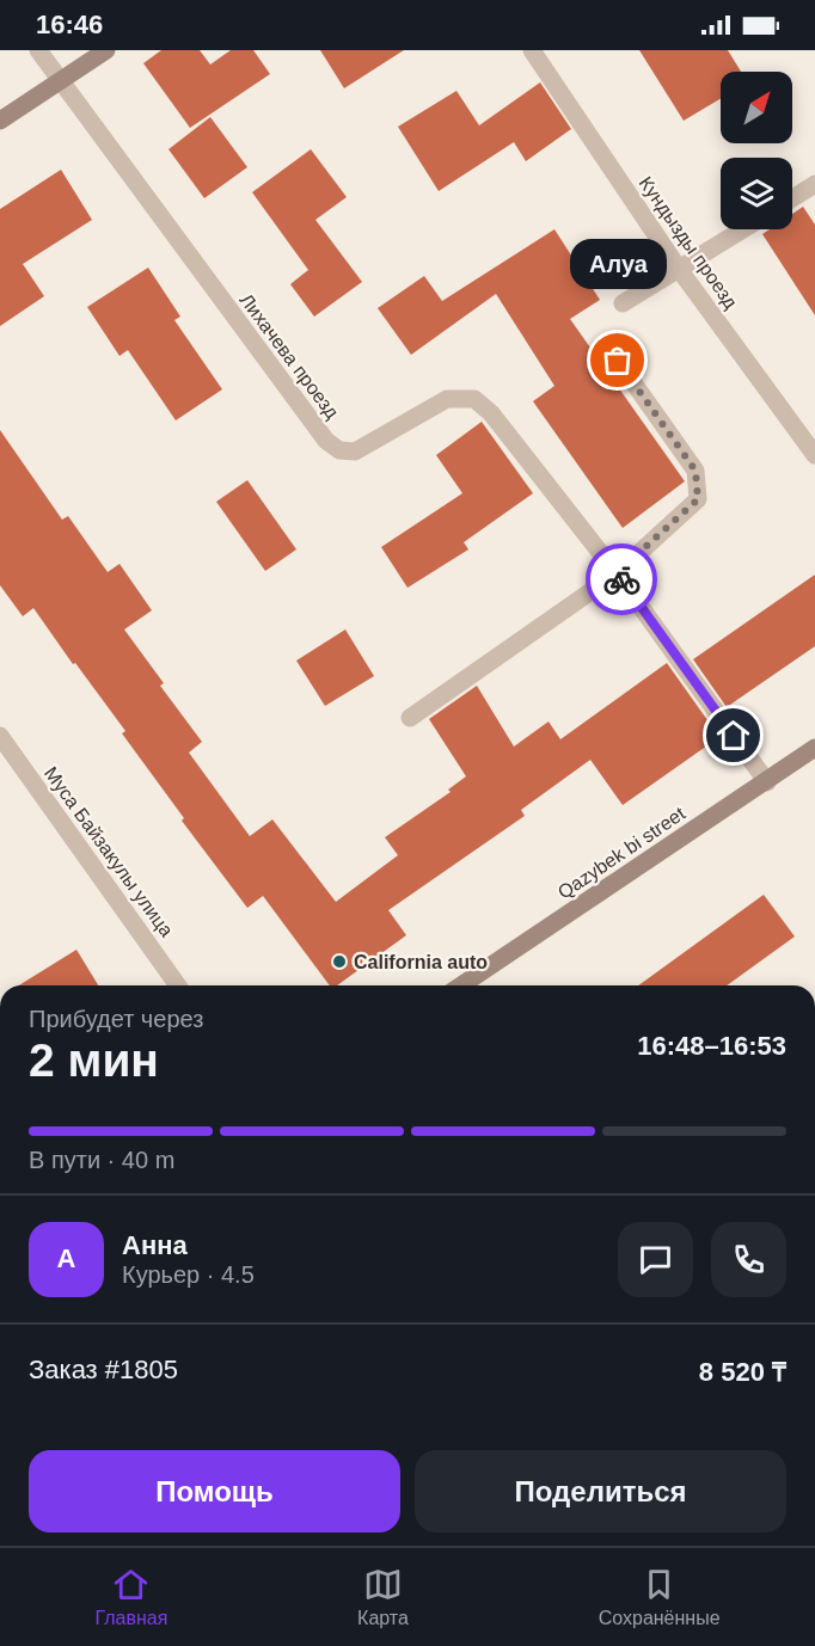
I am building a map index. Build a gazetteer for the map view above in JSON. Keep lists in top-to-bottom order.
{
  "streets": {
    "main road": ["Qazybek bi street"],
    "street": ["Кундызды проезд", "Лихачева проезд", "Муса Байзакулы улица"]
  },
  "crossings": [
    ["Лихачева проезд", "Qazybek bi street"]
  ],
  "places": ["Алуа", "California auto"],
  "north": "top right",
  "page": {
    "status": "16:46",
    "bubble": "Алуа",
    "heading": ["2 мин", "Прибудет через", "16:48–16:53"],
    "panel": [
      "Анна",
      "Курьер · 4.5",
      "Заказ #1805",
      "8 520 ₸"
    ],
    "bar": "В пути · 40 m",
    "round": "А",
    "buttons": ["Помощь", "Поделиться"],
    "tabs": ["Главная", "Карта", "Сохранённые"]
  }
}
